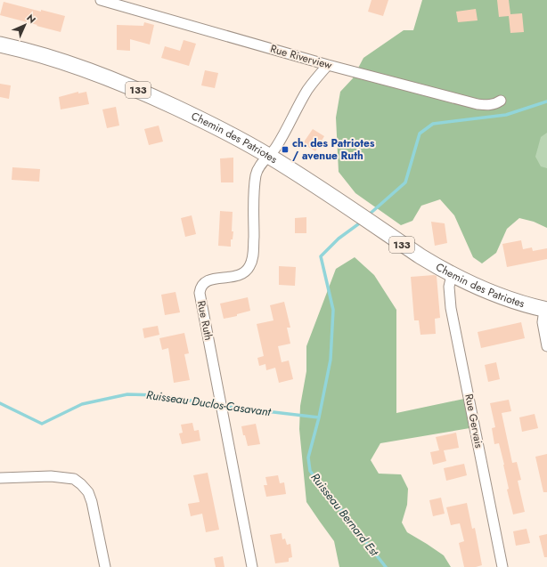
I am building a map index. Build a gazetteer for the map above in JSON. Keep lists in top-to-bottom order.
{
  "streets": {
    "main road": ["133", "Chemin des Patriotes"],
    "street": ["Rue Riverview", "Rue Ruth", "Rue Gervais"]
  },
  "crossings": [
    ["Rue Riverview", "Rue Ruth"],
    ["Chemin des Patriotes", "Rue Ruth"],
    ["Chemin des Patriotes", "Rue Gervais"]
  ],
  "water": ["Ruisseau Duclos-Casavant", "Ruisseau Bernard Est"],
  "places": {
    "transit": ["ch. des Patriotes / avenue Ruth"]
  },
  "north": "top right"
}
